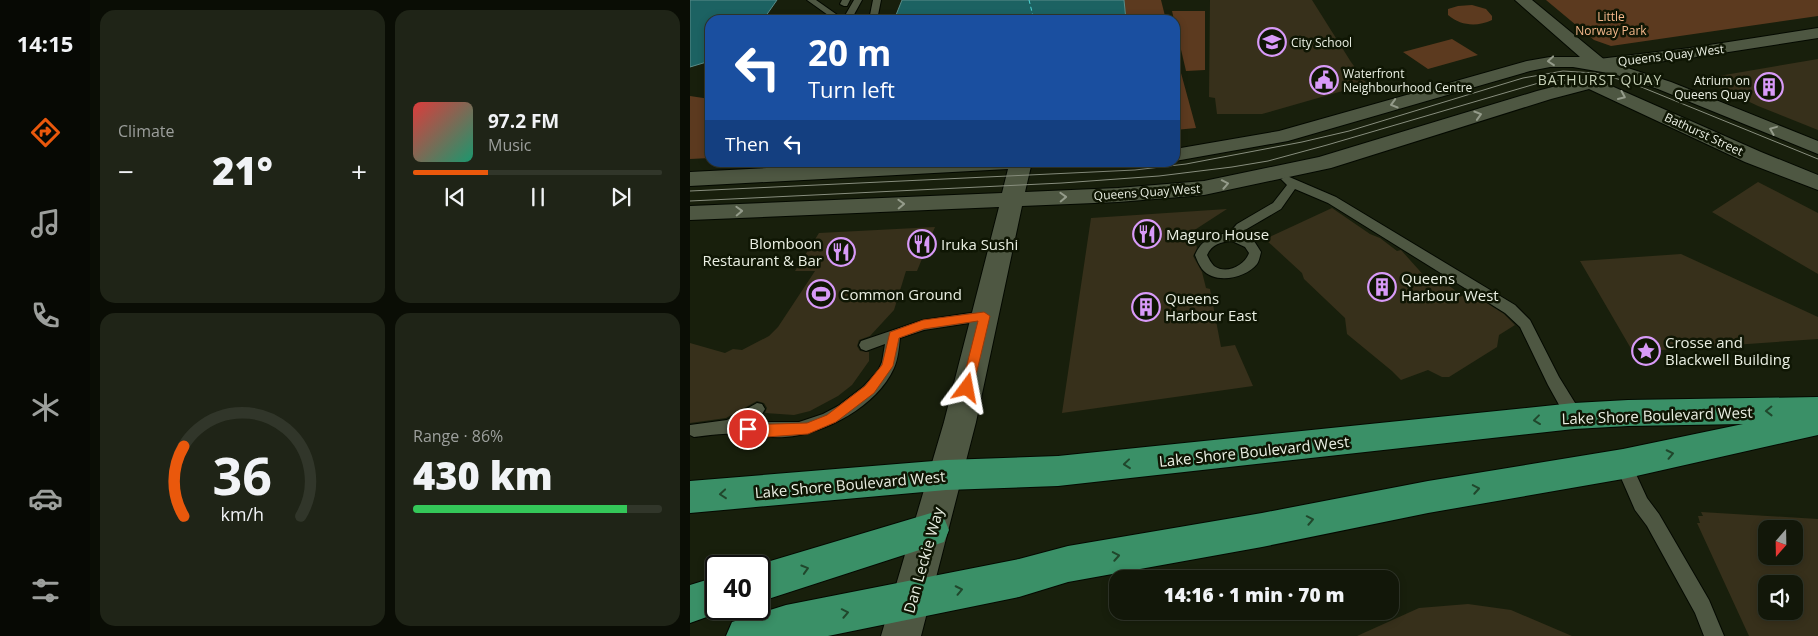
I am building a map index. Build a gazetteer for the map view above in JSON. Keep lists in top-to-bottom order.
{
  "streets": {
    "highway": ["Lake Shore Boulevard West"],
    "street": ["Queens Quay West", "Bathurst Street", "Dan Leckie Way"]
  },
  "crossings": [
    ["Queens Quay West", "Bathurst Street"],
    ["Queens Quay West", "Dan Leckie Way"],
    ["Lake Shore Boulevard West", "Dan Leckie Way"]
  ],
  "districts": ["BATHURST QUAY"],
  "parks": ["Little Norway Park"],
  "places": {
    "school or university": ["City School"],
    "public building": ["Waterfront Neighbourhood Centre"],
    "building": ["Atrium on Queens Quay", "Queens Harbour West", "Queens Harbour East"],
    "restaurant": ["Maguro House", "Iruka Sushi", "Blomboon Restaurant & Bar"],
    "sports": ["Common Ground"],
    "place": ["Crosse and Blackwell Building"]
  },
  "north": "bottom",
  "page": {
    "tabs": "14:15",
    "tile": [
      "Climate",
      ["Range · 86%", "430 km"]
    ],
    "turn": ["20 m", "Turn left"],
    "song": ["97.2 FM", "Music"],
    "then": "Then",
    "heat": ["−", "21°", "+"],
    "limit": "40",
    "trip": "14:16 · 1 min · 70 m",
    "gauge": ["36", "km/h"]
  }
}
